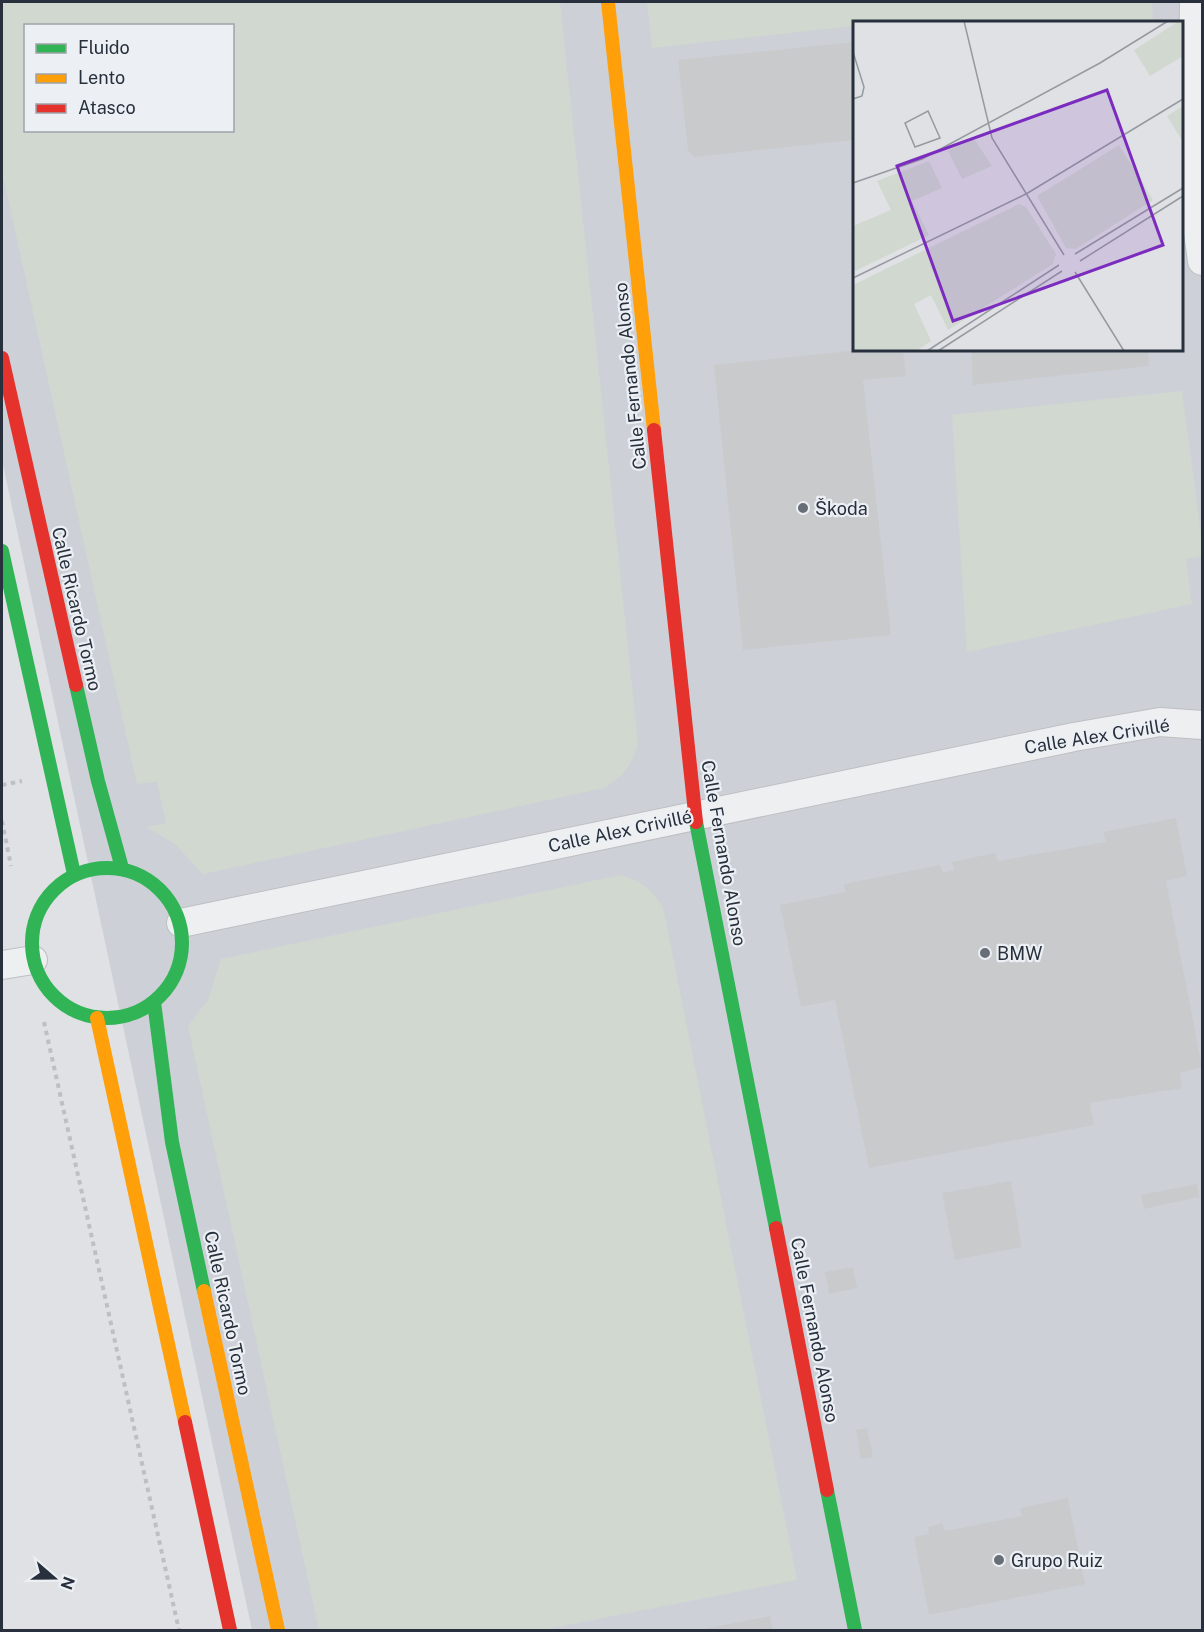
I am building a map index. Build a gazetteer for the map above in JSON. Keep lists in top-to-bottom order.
{
  "streets": {
    "street": ["Calle Fernando Alonso", "Calle Ricardo Tormo", "Calle Alex Crivillé"]
  },
  "crossings": [
    ["Calle Fernando Alonso", "Calle Alex Crivillé"],
    ["Calle Ricardo Tormo", "Calle Alex Crivillé"]
  ],
  "places": ["Škoda", "BMW", "Grupo Ruiz"],
  "legend": ["Fluido", "Lento", "Atasco"],
  "north": "right"
}
